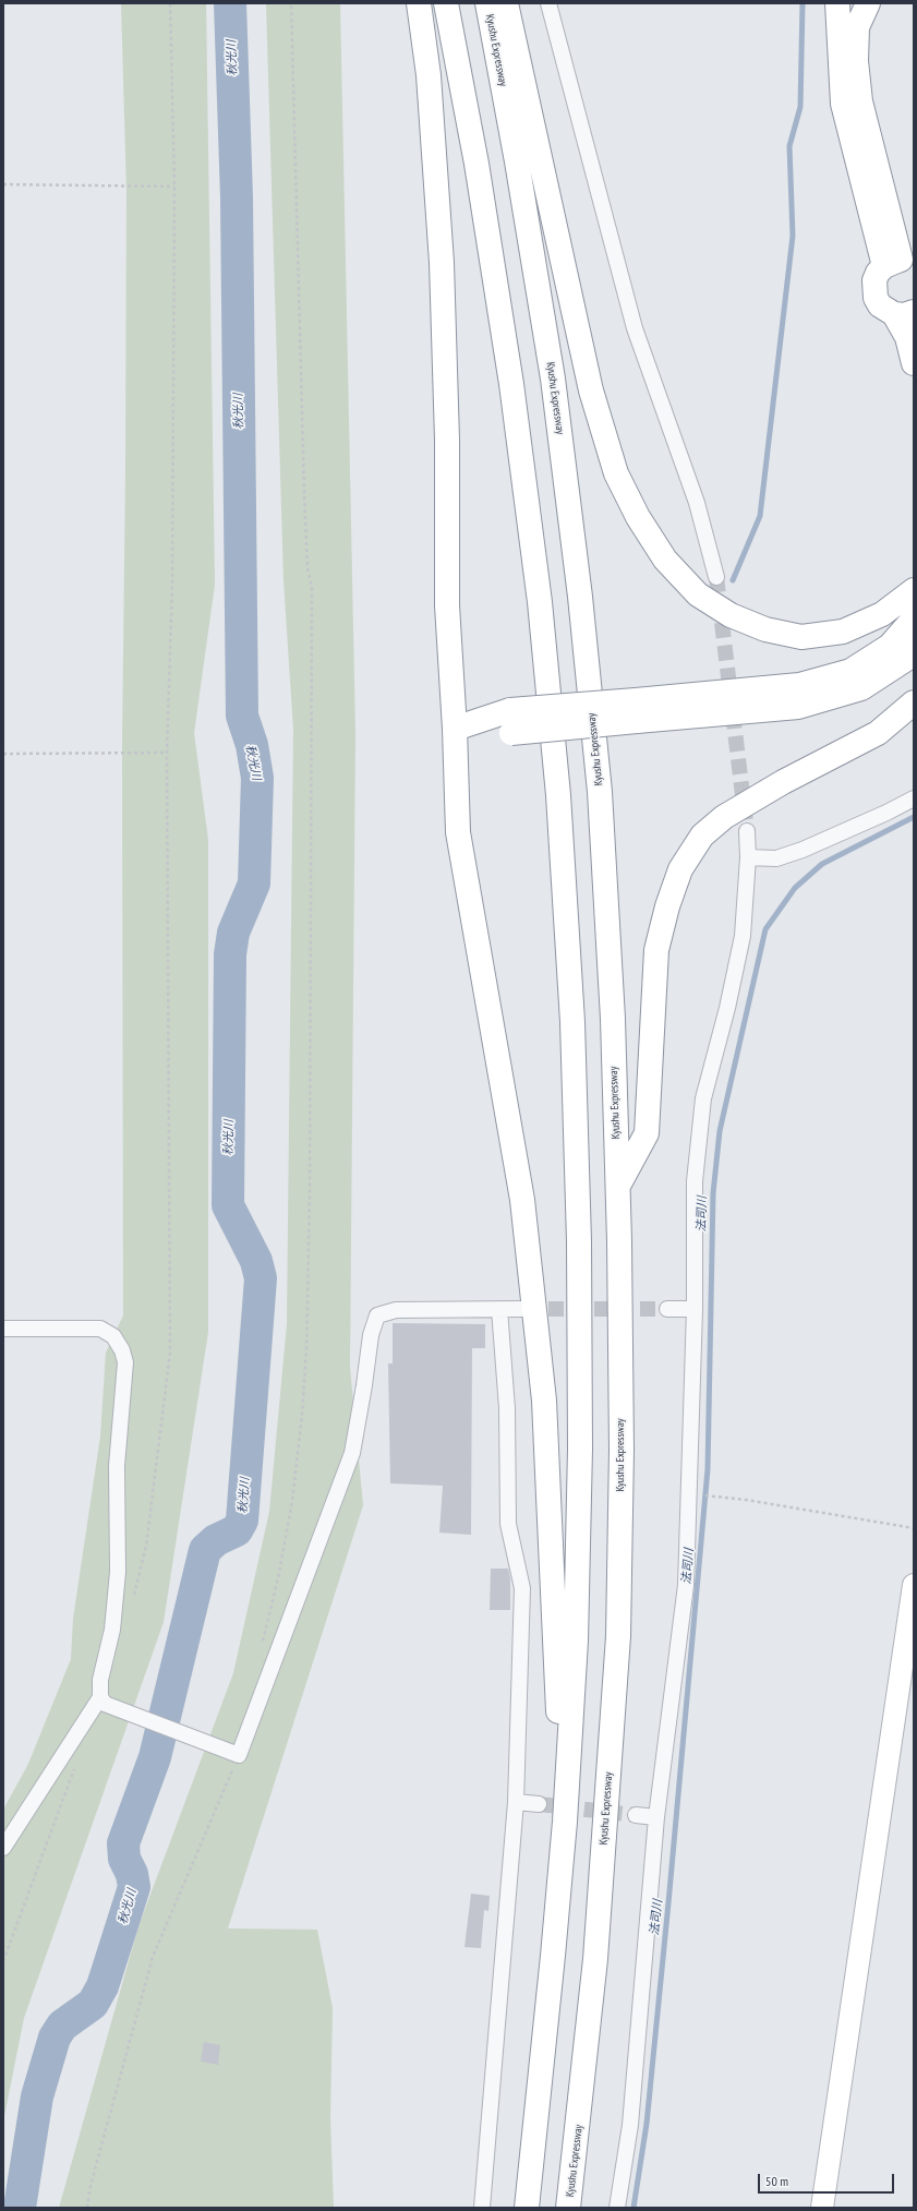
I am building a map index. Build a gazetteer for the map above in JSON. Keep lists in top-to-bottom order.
{
  "streets": {
    "highway": ["Kyushu Expressway"]
  },
  "water": ["秋光川", "法司川"],
  "scale_bar": "50 m"
}
